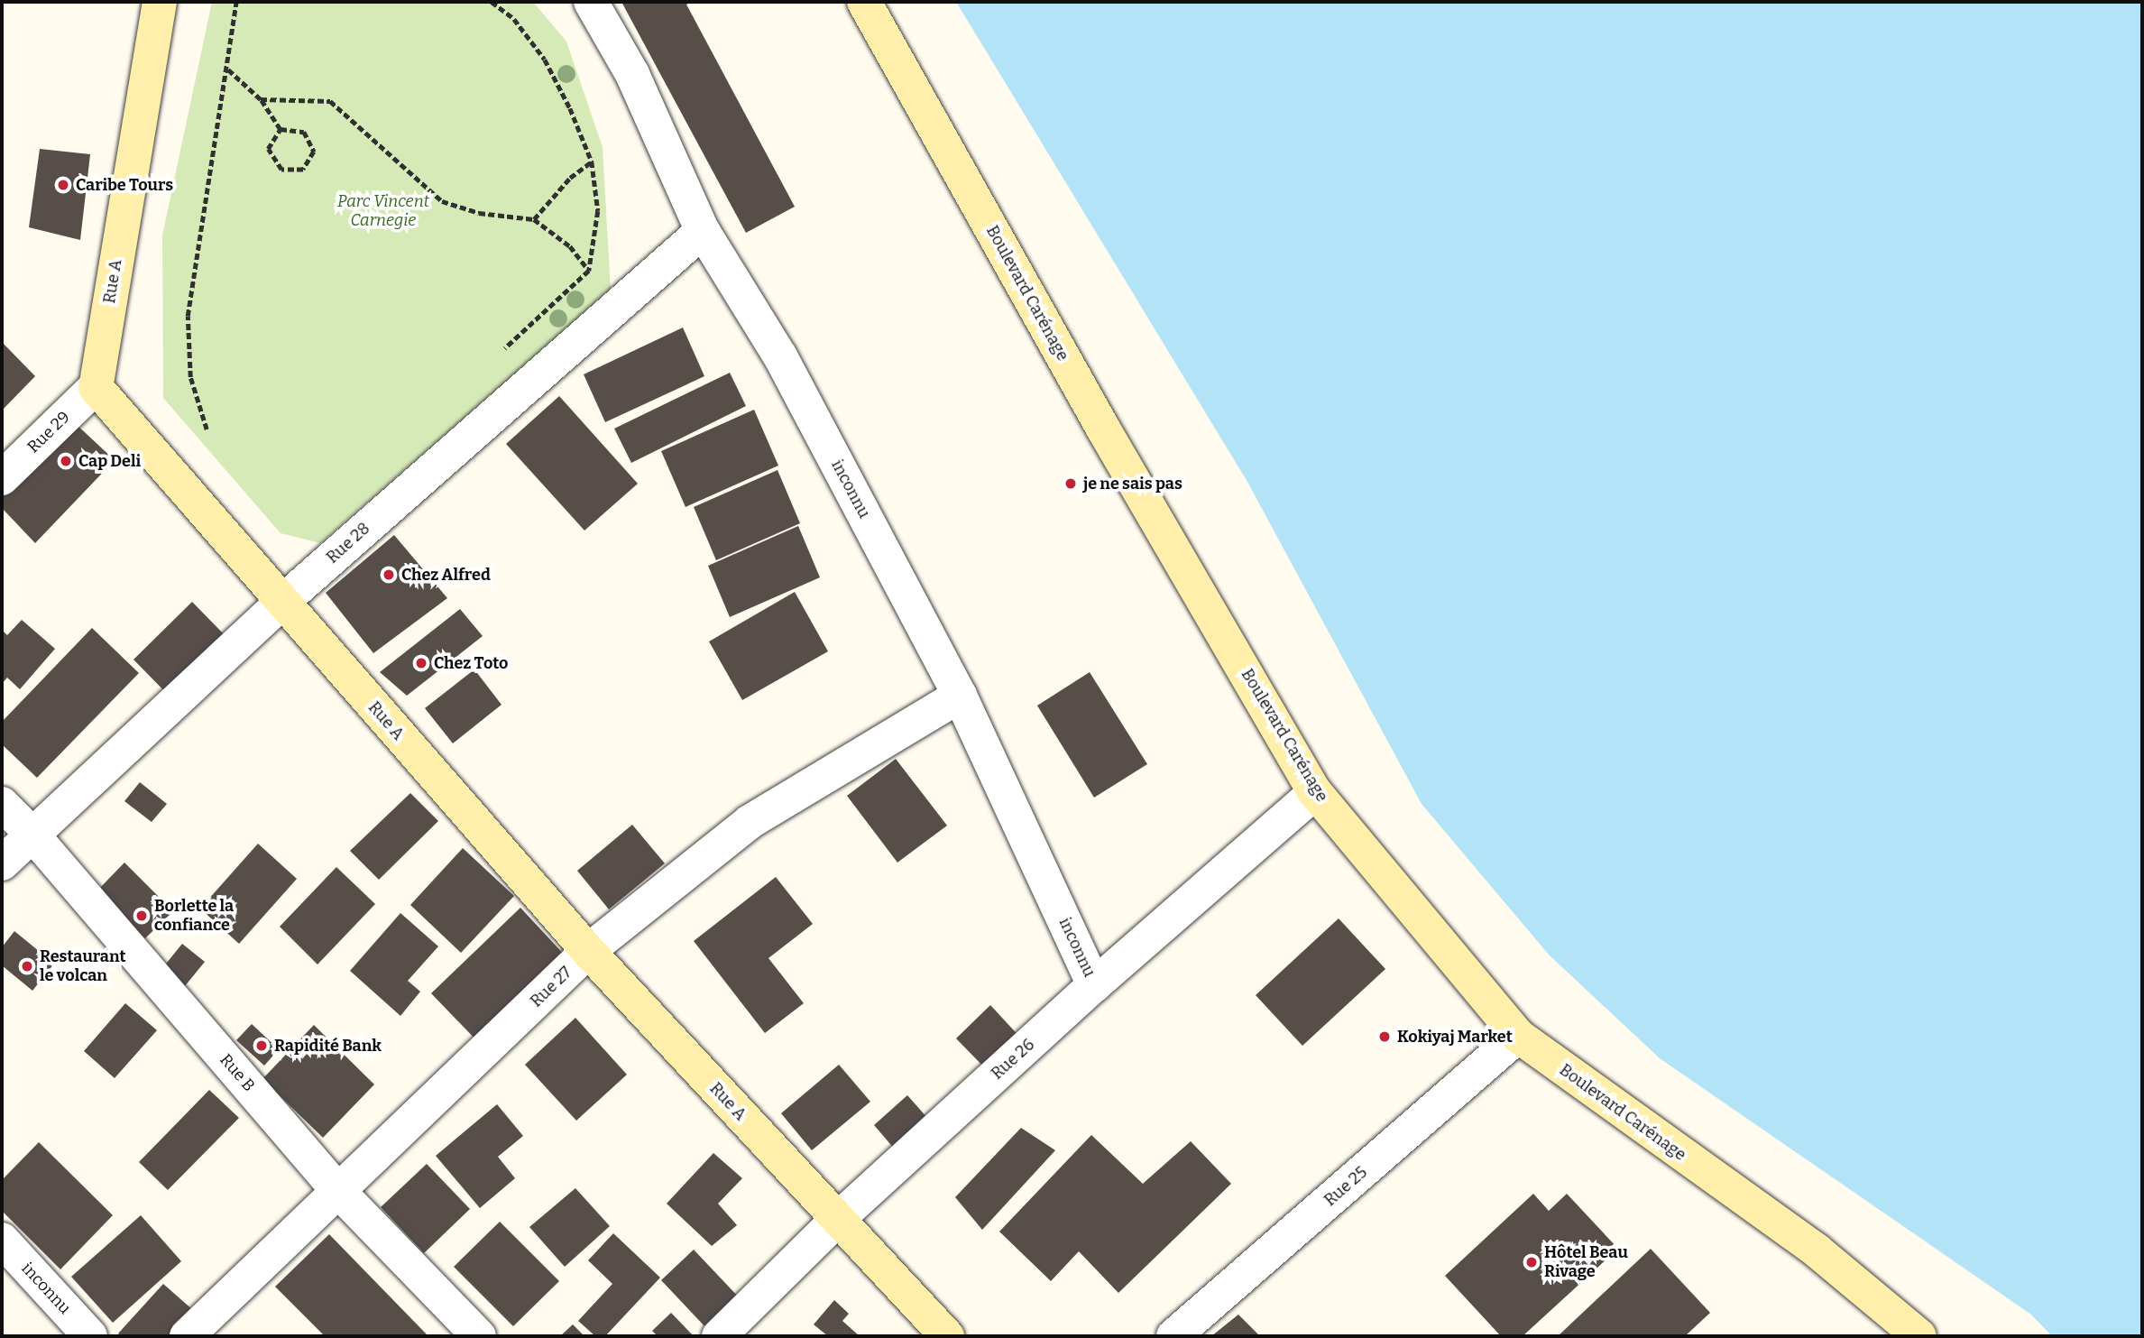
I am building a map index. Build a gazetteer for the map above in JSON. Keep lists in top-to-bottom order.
{
  "streets": {
    "street": [
      "Rue A",
      "Boulevard Carénage",
      "Rue 29",
      "inconnu",
      "Rue 28",
      "Rue 27",
      "Rue 26",
      "Rue B",
      "Rue 25"
    ]
  },
  "crossings": [
    ["Rue A", "Rue 29"],
    ["Rue A", "Rue 28"],
    ["Rue A", "Rue 27"],
    ["Rue A", "Rue 26"],
    ["Boulevard Carénage", "Rue 26"],
    ["Boulevard Carénage", "Rue 25"],
    ["inconnu", "Rue 28"],
    ["inconnu", "Rue 27"],
    ["inconnu", "Rue 26"],
    ["Rue 28", "Rue B"],
    ["Rue 27", "Rue B"]
  ],
  "parks": ["Parc Vincent Carnegie"],
  "places": [
    "Caribe Tours",
    "Cap Deli",
    "je ne sais pas",
    "Chez Alfred",
    "Chez Toto",
    "Borlette la confiance",
    "Restaurant le volcan",
    "Kokiyaj Market",
    "Rapidité Bank",
    "Hôtel Beau Rivage"
  ]
}
